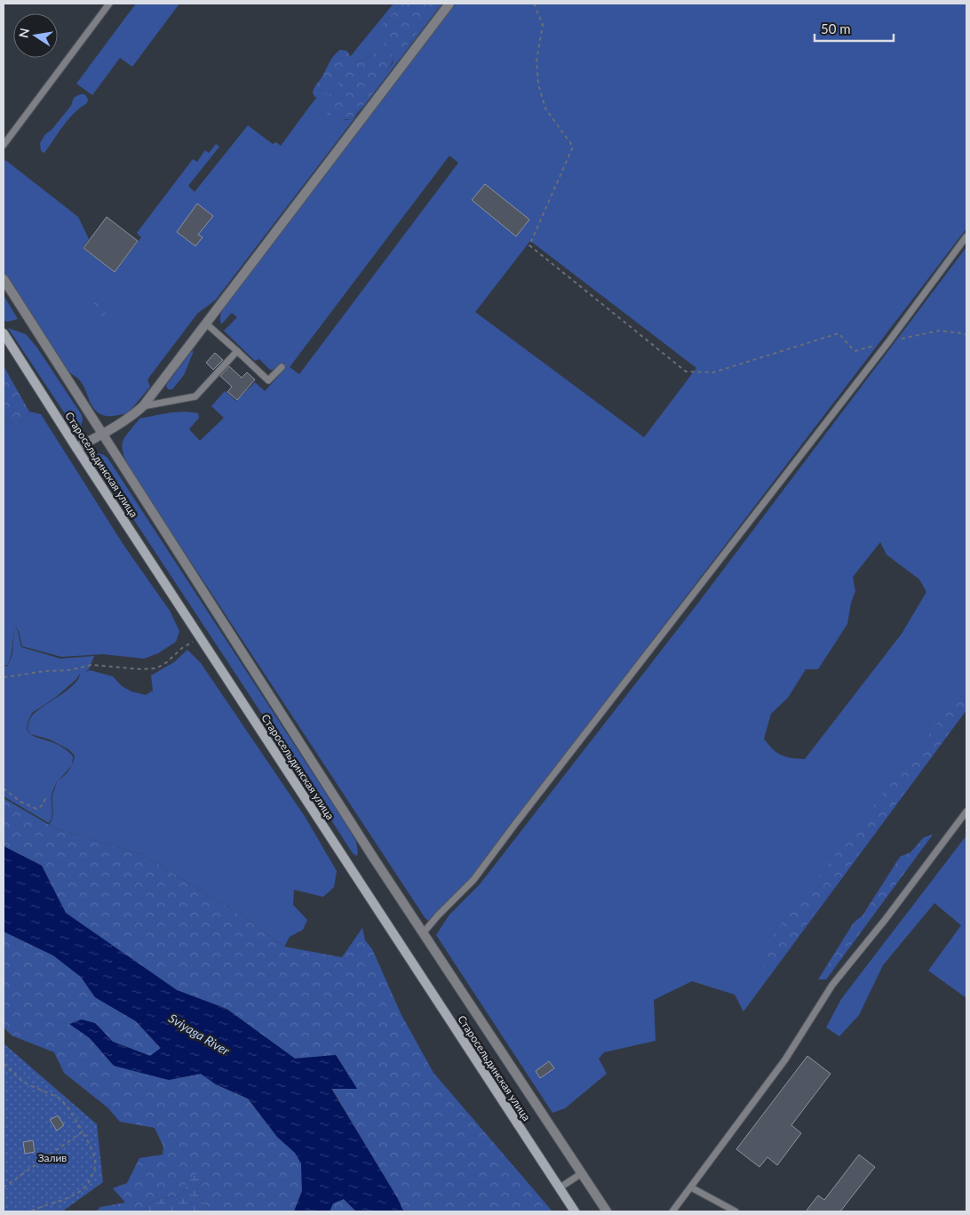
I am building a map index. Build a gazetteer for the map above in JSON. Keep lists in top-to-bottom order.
{
  "streets": {
    "main road": ["Старосельдинская улица"]
  },
  "water": ["Sviyaga River"],
  "parks": ["Залив"],
  "scale_bar": "50 m",
  "north": "left"
}
